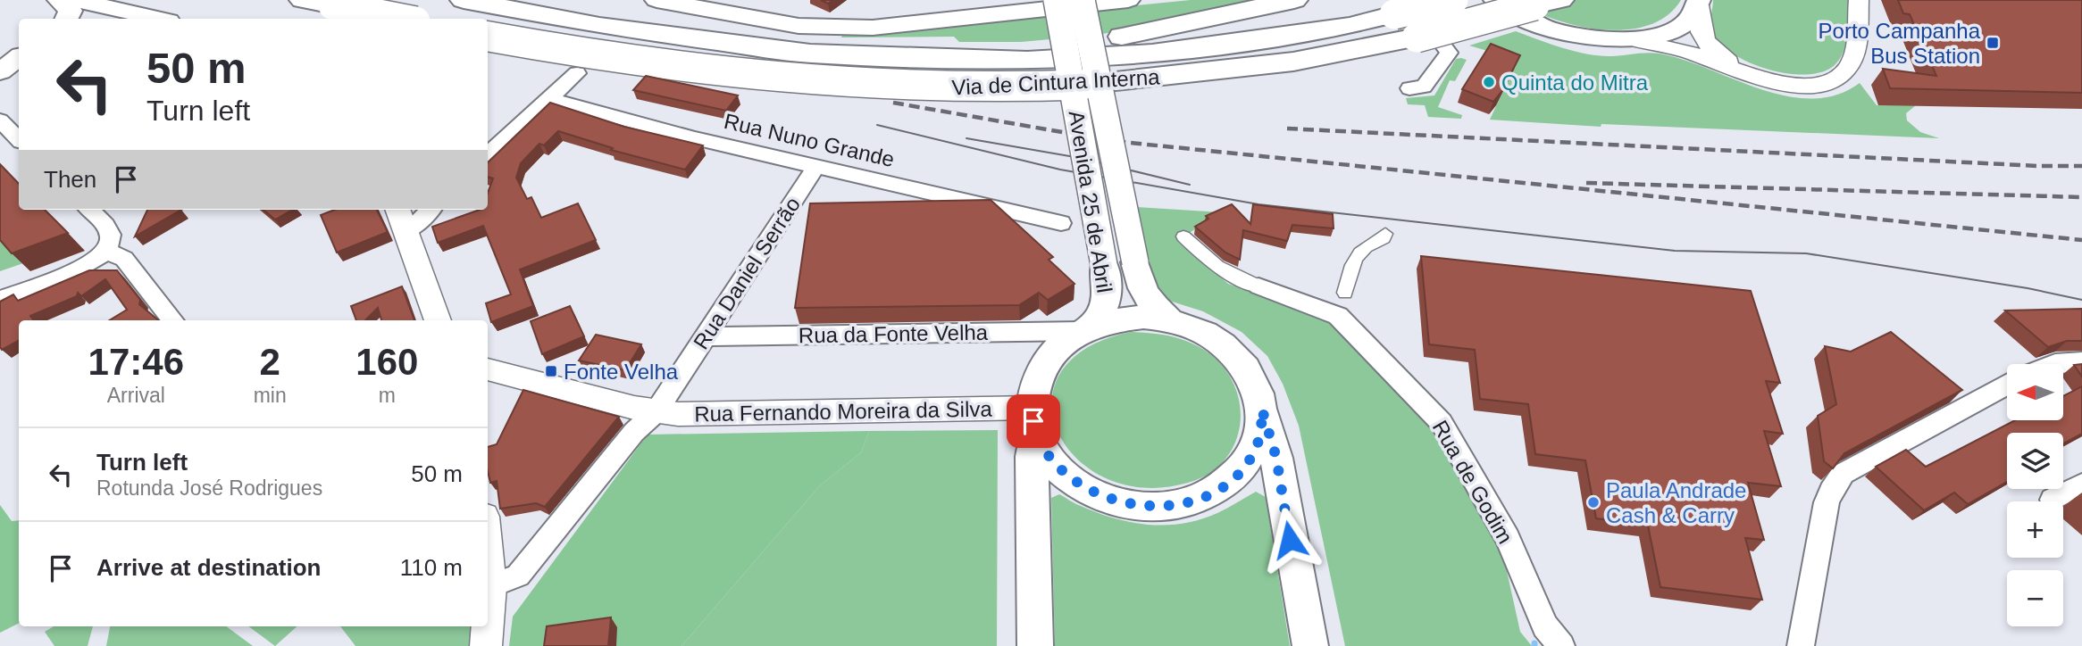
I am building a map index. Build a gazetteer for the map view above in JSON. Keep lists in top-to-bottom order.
{
  "streets": {
    "highway": ["Via de Cintura Interna"],
    "main road": ["Avenida 25 de Abril"],
    "street": [
      "Rua Nuno Grande",
      "Rua Daniel Serrão",
      "Rua da Fonte Velha",
      "Rua Fernando Moreira da Silva",
      "Rua de Godim"
    ]
  },
  "crossings": [
    ["Rua Nuno Grande", "Rua Daniel Serrão"],
    ["Avenida 25 de Abril", "Rua da Fonte Velha"],
    ["Avenida 25 de Abril", "Rua Fernando Moreira da Silva"],
    ["Rua Daniel Serrão", "Rua da Fonte Velha"],
    ["Rua Daniel Serrão", "Rua Fernando Moreira da Silva"],
    ["Rua da Fonte Velha", "Rua Fernando Moreira da Silva"]
  ],
  "places": {
    "transit": ["Porto Campanha Bus Station", "Fonte Velha"],
    "other": ["Quinta do Mitra", "Paula Andrade Cash & Carry"]
  },
  "north": "left",
  "page": {
    "turn": ["50 m", "Turn left"],
    "then": "Then",
    "eta": [
      "17:46",
      "Arrival",
      "2",
      "min",
      "160",
      "m"
    ],
    "map_buttons": ["+", "−"],
    "list": [
      {
        "name": "Turn left",
        "note": "Rotunda José Rodrigues",
        "value": "50 m"
      },
      {
        "name": "Arrive at destination",
        "value": "110 m"
      }
    ]
  }
}
